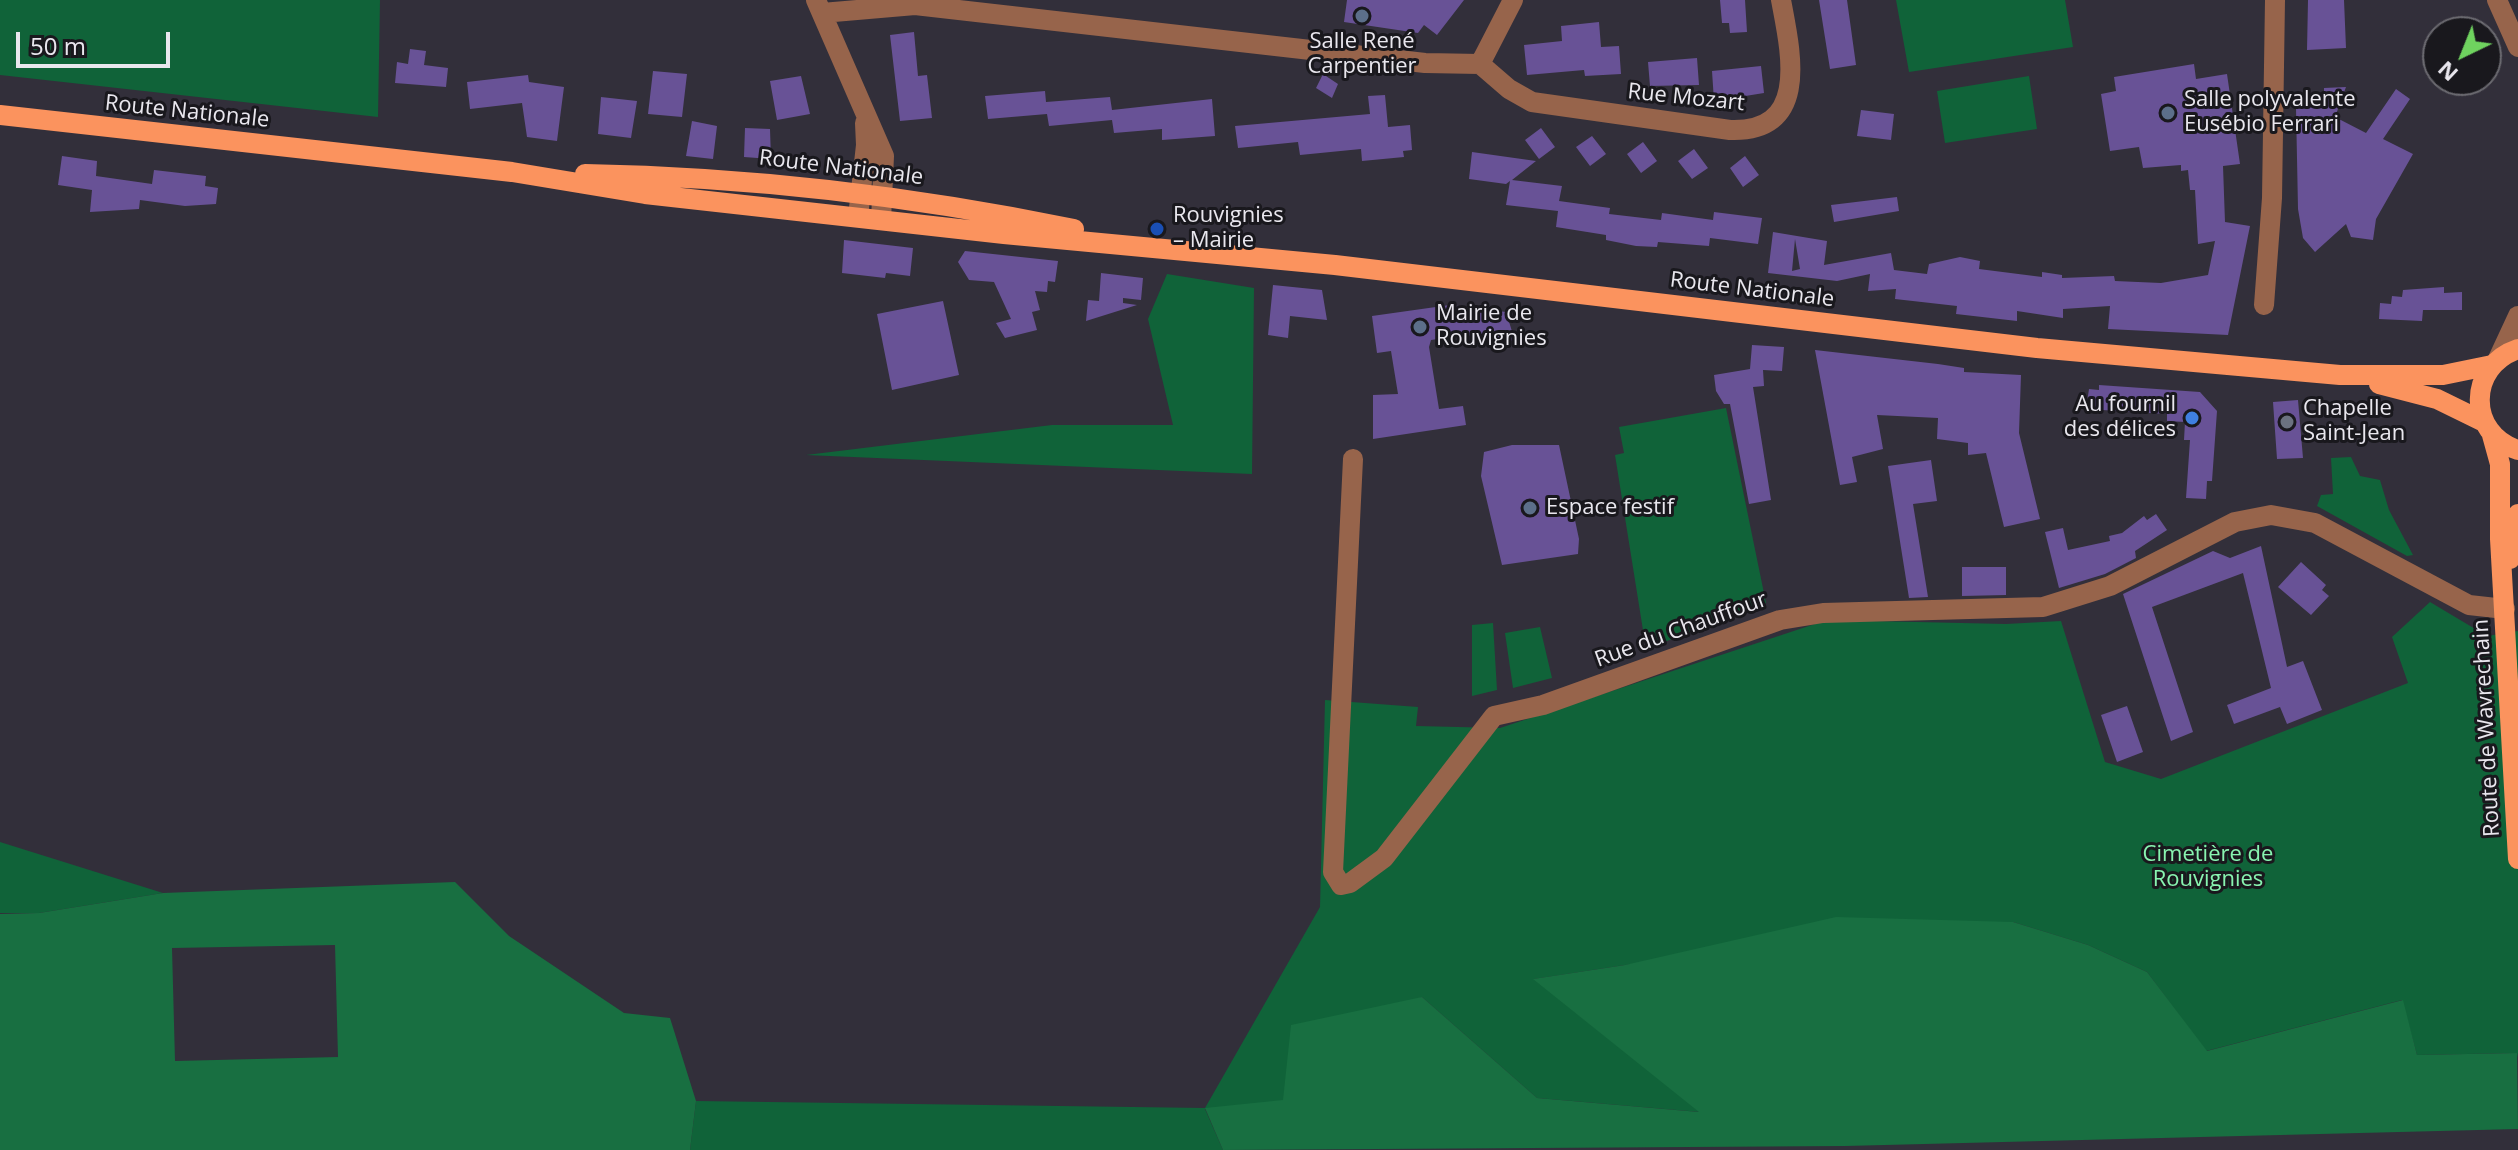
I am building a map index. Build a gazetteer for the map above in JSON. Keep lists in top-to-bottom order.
{
  "streets": {
    "main road": ["Route Nationale", "Route de Wavrechain"],
    "street": ["Rue Mozart", "Rue du Chauffour"]
  },
  "crossings": [
    ["Route Nationale", "Route de Wavrechain"],
    ["Rue du Chauffour", "Route de Wavrechain"]
  ],
  "parks": ["Cimetière de Rouvignies"],
  "places": [
    "Salle René Carpentier",
    "Salle polyvalente Eusébio Ferrari",
    "Rouvignies – Mairie",
    "Mairie de Rouvignies",
    "Au fournil des délices",
    "Chapelle Saint-Jean",
    "Espace festif"
  ],
  "scale_bar": "50 m",
  "north": "bottom left"
}
